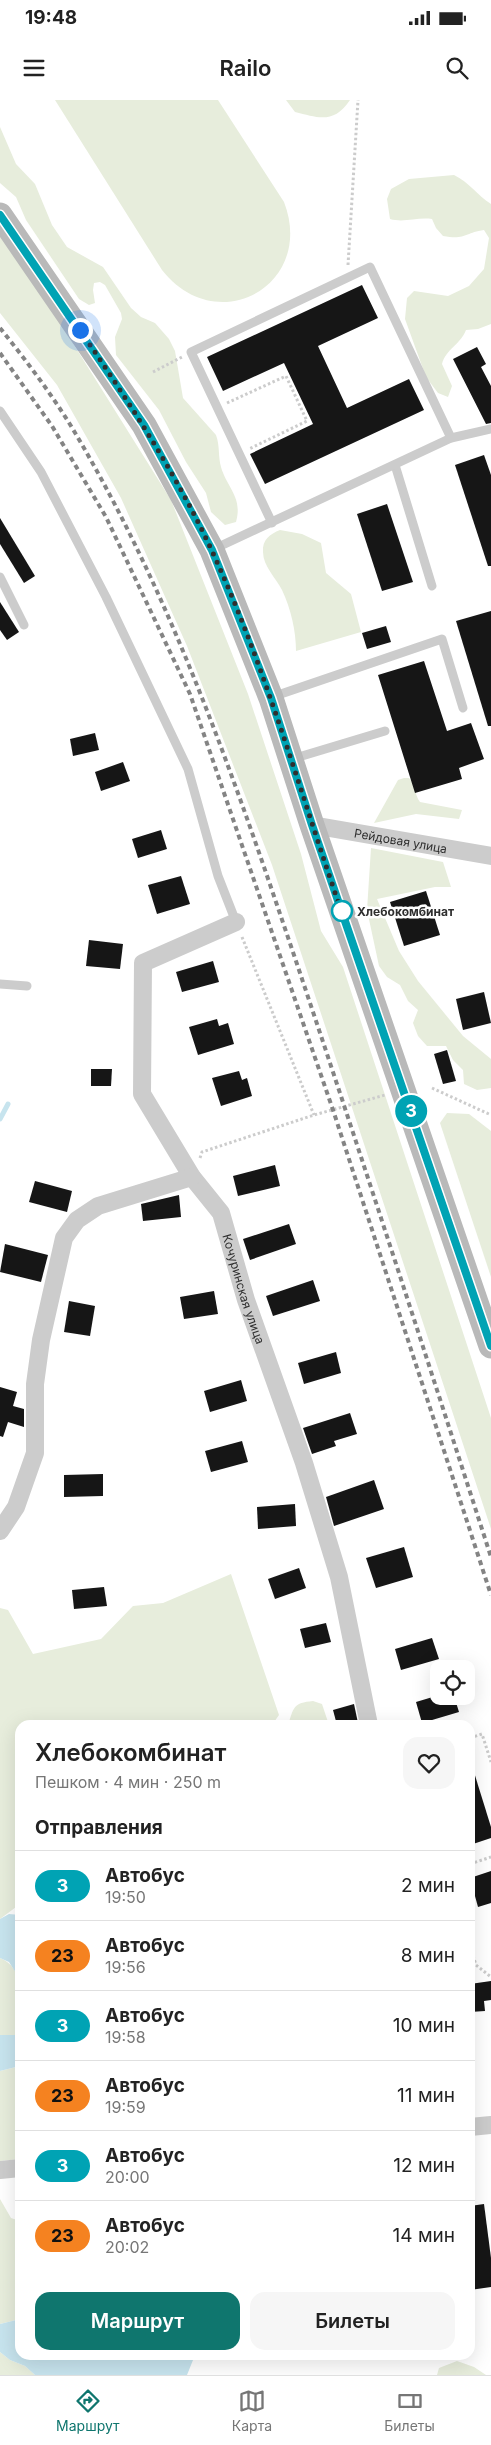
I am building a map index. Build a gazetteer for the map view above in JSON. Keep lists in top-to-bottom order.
{
  "streets": {
    "street": ["Рейдовая улица", "Кочуринская улица"]
  },
  "places": ["Хлебокомбинат"],
  "lines": ["bus line 3"],
  "page": {
    "status": "19:48",
    "header": "Railo",
    "on_map": "3",
    "heading": [
      ["Хлебокомбинат", "Пешком · 4 мин · 250 m"],
      "Отправления"
    ],
    "list": [
      {
        "mark": "3",
        "name": "Автобус",
        "note": "19:50",
        "value": "2 мин"
      },
      {
        "mark": "23",
        "name": "Автобус",
        "note": "19:56",
        "value": "8 мин"
      },
      {
        "mark": "3",
        "name": "Автобус",
        "note": "19:58",
        "value": "10 мин"
      },
      {
        "mark": "23",
        "name": "Автобус",
        "note": "19:59",
        "value": "11 мин"
      },
      {
        "mark": "3",
        "name": "Автобус",
        "note": "20:00",
        "value": "12 мин"
      },
      {
        "mark": "23",
        "name": "Автобус",
        "note": "20:02",
        "value": "14 мин"
      }
    ],
    "buttons": ["Маршрут", "Билеты"],
    "tabs": ["Маршрут", "Карта", "Билеты"]
  }
}
